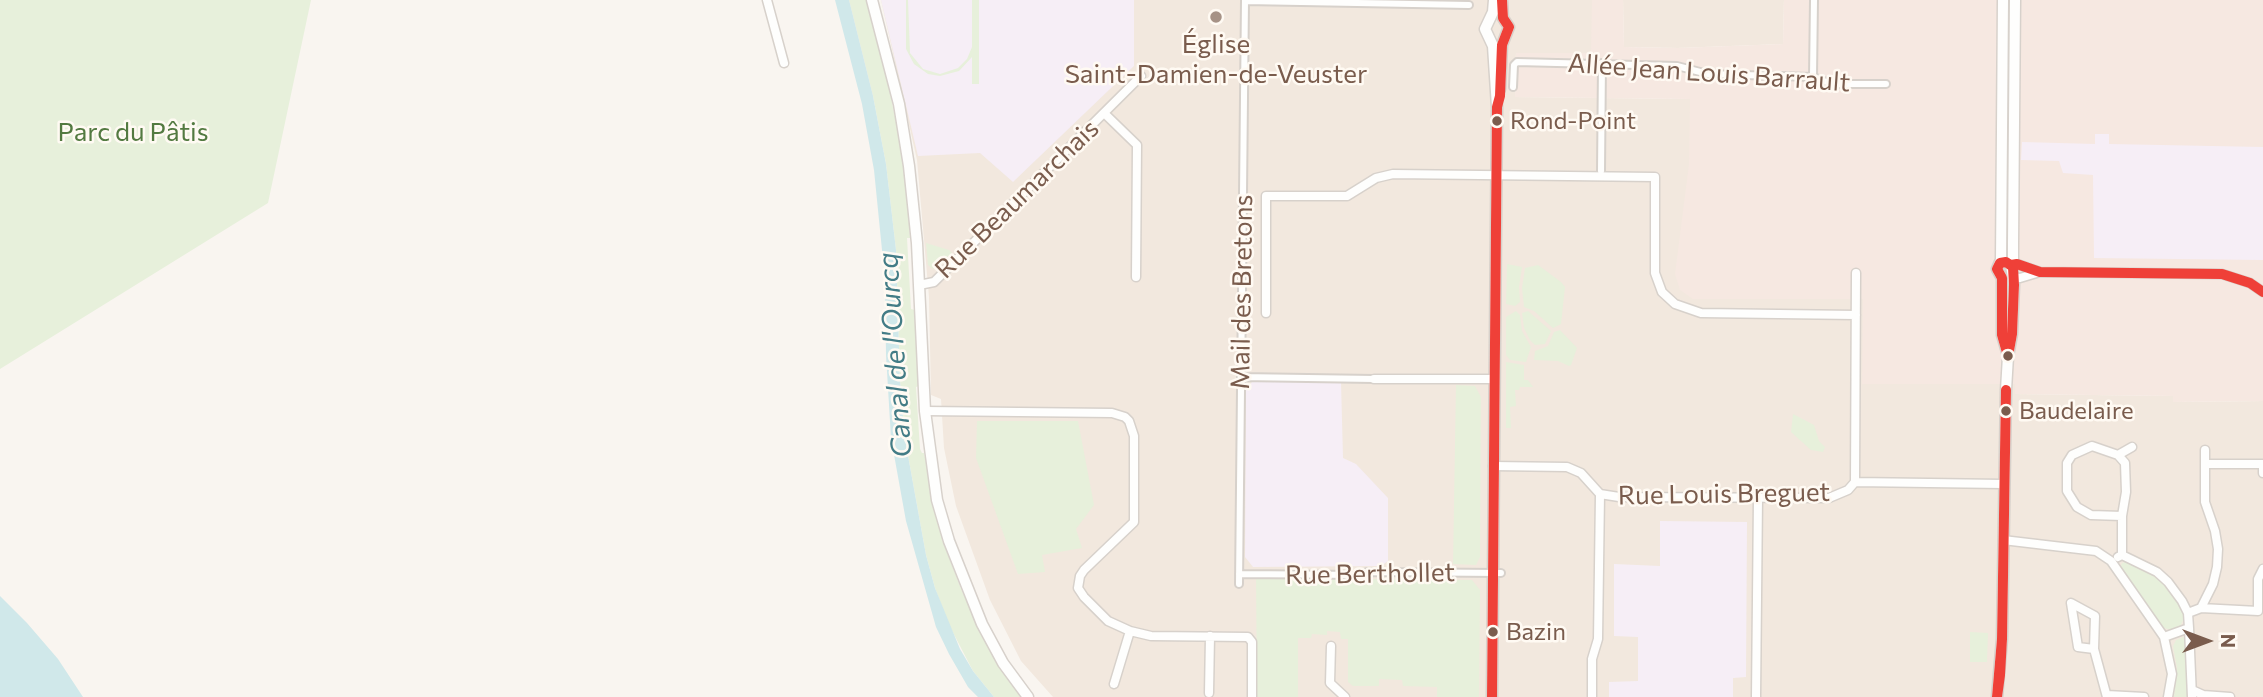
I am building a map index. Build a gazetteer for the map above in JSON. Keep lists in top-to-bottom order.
{
  "streets": {
    "street": [
      "Allée Jean Louis Barrault",
      "Rue Beaumarchais",
      "Mail des Bretons",
      "Rue Louis Breguet",
      "Rue Berthollet"
    ]
  },
  "crossings": [
    ["Mail des Bretons", "Rue Berthollet"]
  ],
  "water": ["Canal de l'Ourcq"],
  "parks": ["Parc du Pâtis"],
  "places": [
    "Église Saint-Damien-de-Veuster",
    "Rond-Point",
    "Baudelaire",
    "Bazin"
  ],
  "north": "right"
}
